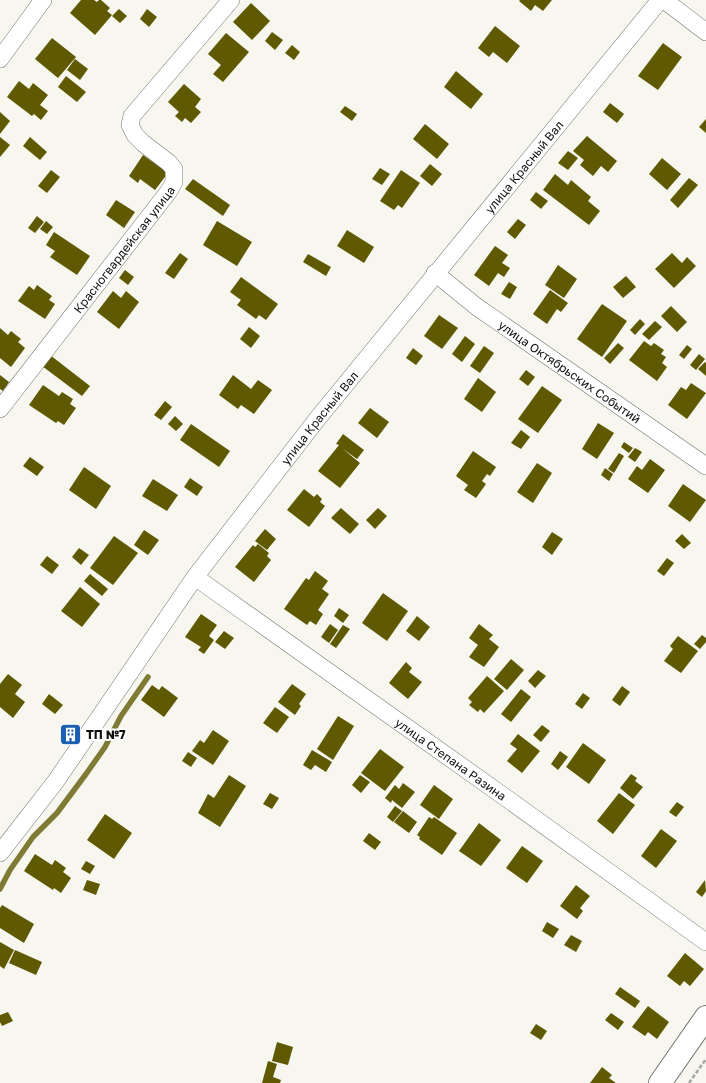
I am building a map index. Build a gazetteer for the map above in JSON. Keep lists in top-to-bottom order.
{
  "streets": {
    "street": [
      "улица Красный Вал",
      "Красногвардейская улица",
      "улица Октябрьских Событий",
      "улица Степана Разина"
    ]
  },
  "crossings": [
    ["улица Красный Вал", "улица Октябрьских Событий"],
    ["улица Красный Вал", "улица Степана Разина"]
  ],
  "places": {
    "building": ["ТП №7"]
  }
}
